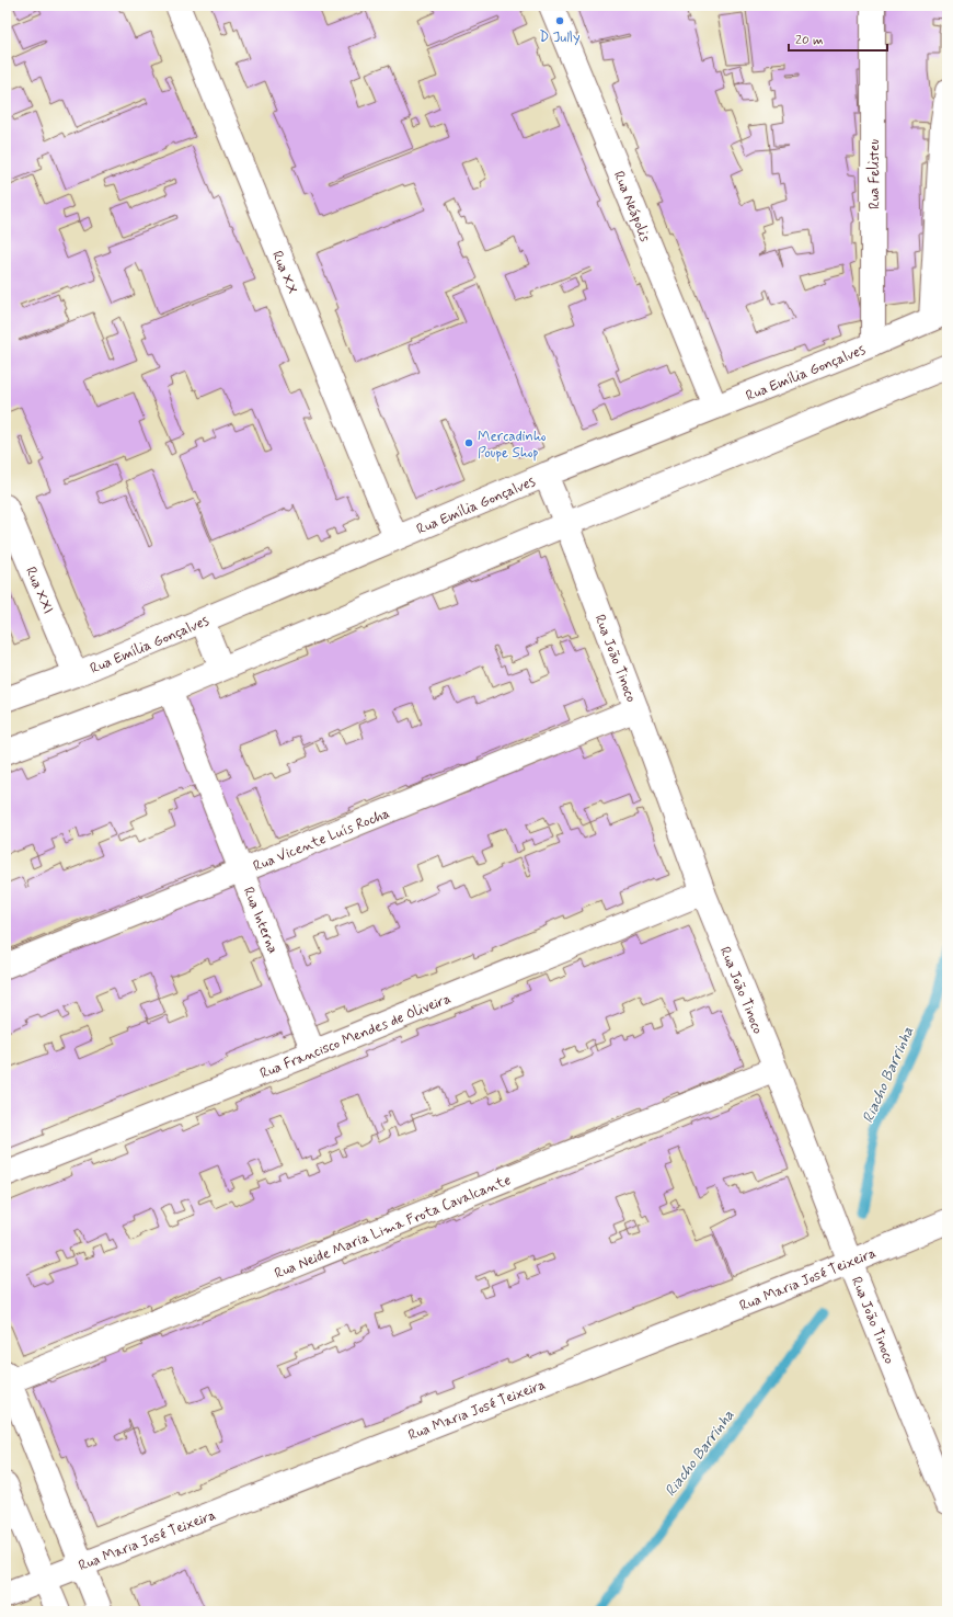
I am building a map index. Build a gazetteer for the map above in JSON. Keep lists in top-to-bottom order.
{
  "streets": {
    "street": [
      "Rua Felisteu",
      "Rua Neápolis",
      "Rua XX",
      "Rua Emília Gonçalves",
      "Rua XXI",
      "Rua João Tinoco",
      "Rua Vicente Luís Rocha",
      "Rua Interna",
      "Rua Francisco Mendes de Oliveira",
      "Rua Neide Maria Lima Frota Cavalcante",
      "Rua Maria José Teixeira"
    ]
  },
  "crossings": [
    ["Rua Felisteu", "Rua Emília Gonçalves"],
    ["Rua Neápolis", "Rua Emília Gonçalves"],
    ["Rua XX", "Rua Emília Gonçalves"],
    ["Rua Emília Gonçalves", "Rua XXI"],
    ["Rua Emília Gonçalves", "Rua João Tinoco"],
    ["Rua João Tinoco", "Rua Vicente Luís Rocha"],
    ["Rua João Tinoco", "Rua Francisco Mendes de Oliveira"],
    ["Rua João Tinoco", "Rua Neide Maria Lima Frota Cavalcante"],
    ["Rua João Tinoco", "Rua Maria José Teixeira"],
    ["Rua Vicente Luís Rocha", "Rua Interna"],
    ["Rua Interna", "Rua Francisco Mendes de Oliveira"]
  ],
  "water": ["Riacho Barrinha"],
  "places": ["D Jully", "Mercadinho Poupe Shop"],
  "scale_bar": "20 m"
}
